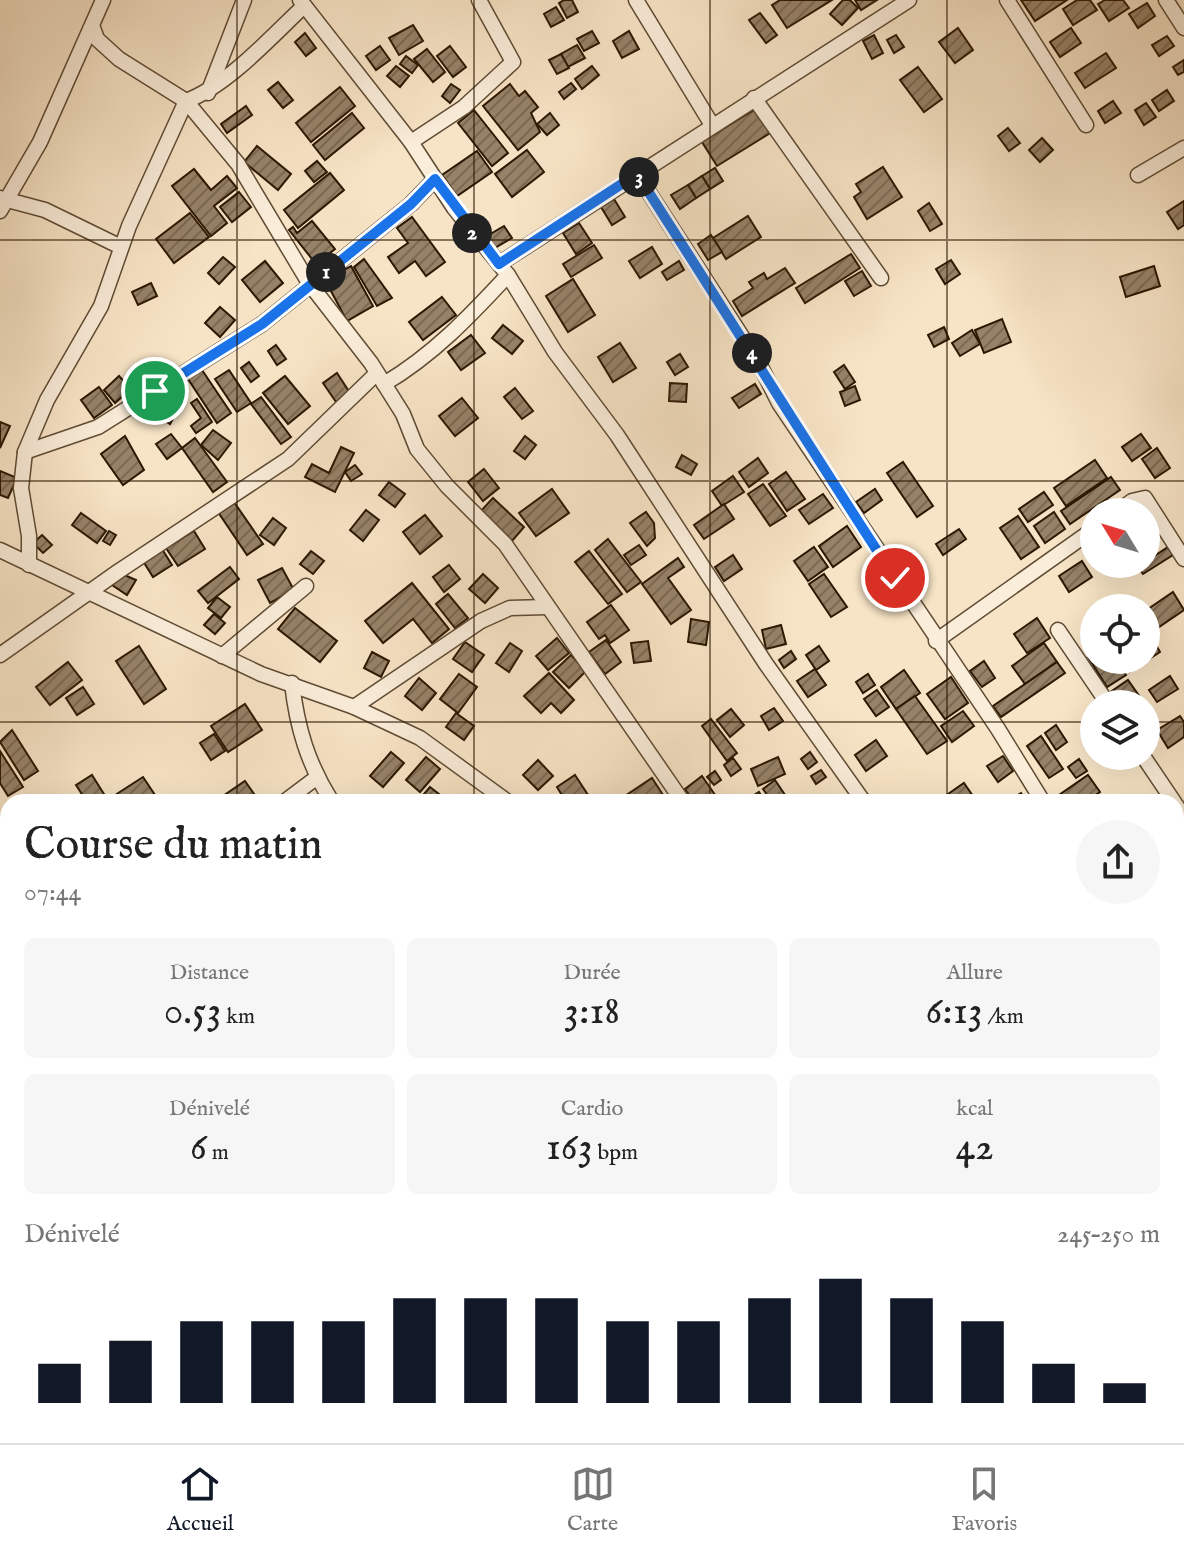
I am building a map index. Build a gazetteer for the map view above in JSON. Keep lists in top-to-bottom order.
{
  "north": "top left",
  "page": {
    "pins": [
      "3",
      "2",
      "1",
      "4"
    ],
    "heading": ["Course du matin", "07:44"],
    "stats": [
      ["Distance", "0.53 km"],
      ["Durée", "3:18"],
      ["Allure", "6:13 /km"],
      ["Dénivelé", "6 m"],
      ["Cardio", "163 bpm"],
      ["kcal", "42"]
    ],
    "chart": ["Dénivelé", "245–250 m"],
    "tabs": ["Accueil", "Carte", "Favoris"]
  }
}
